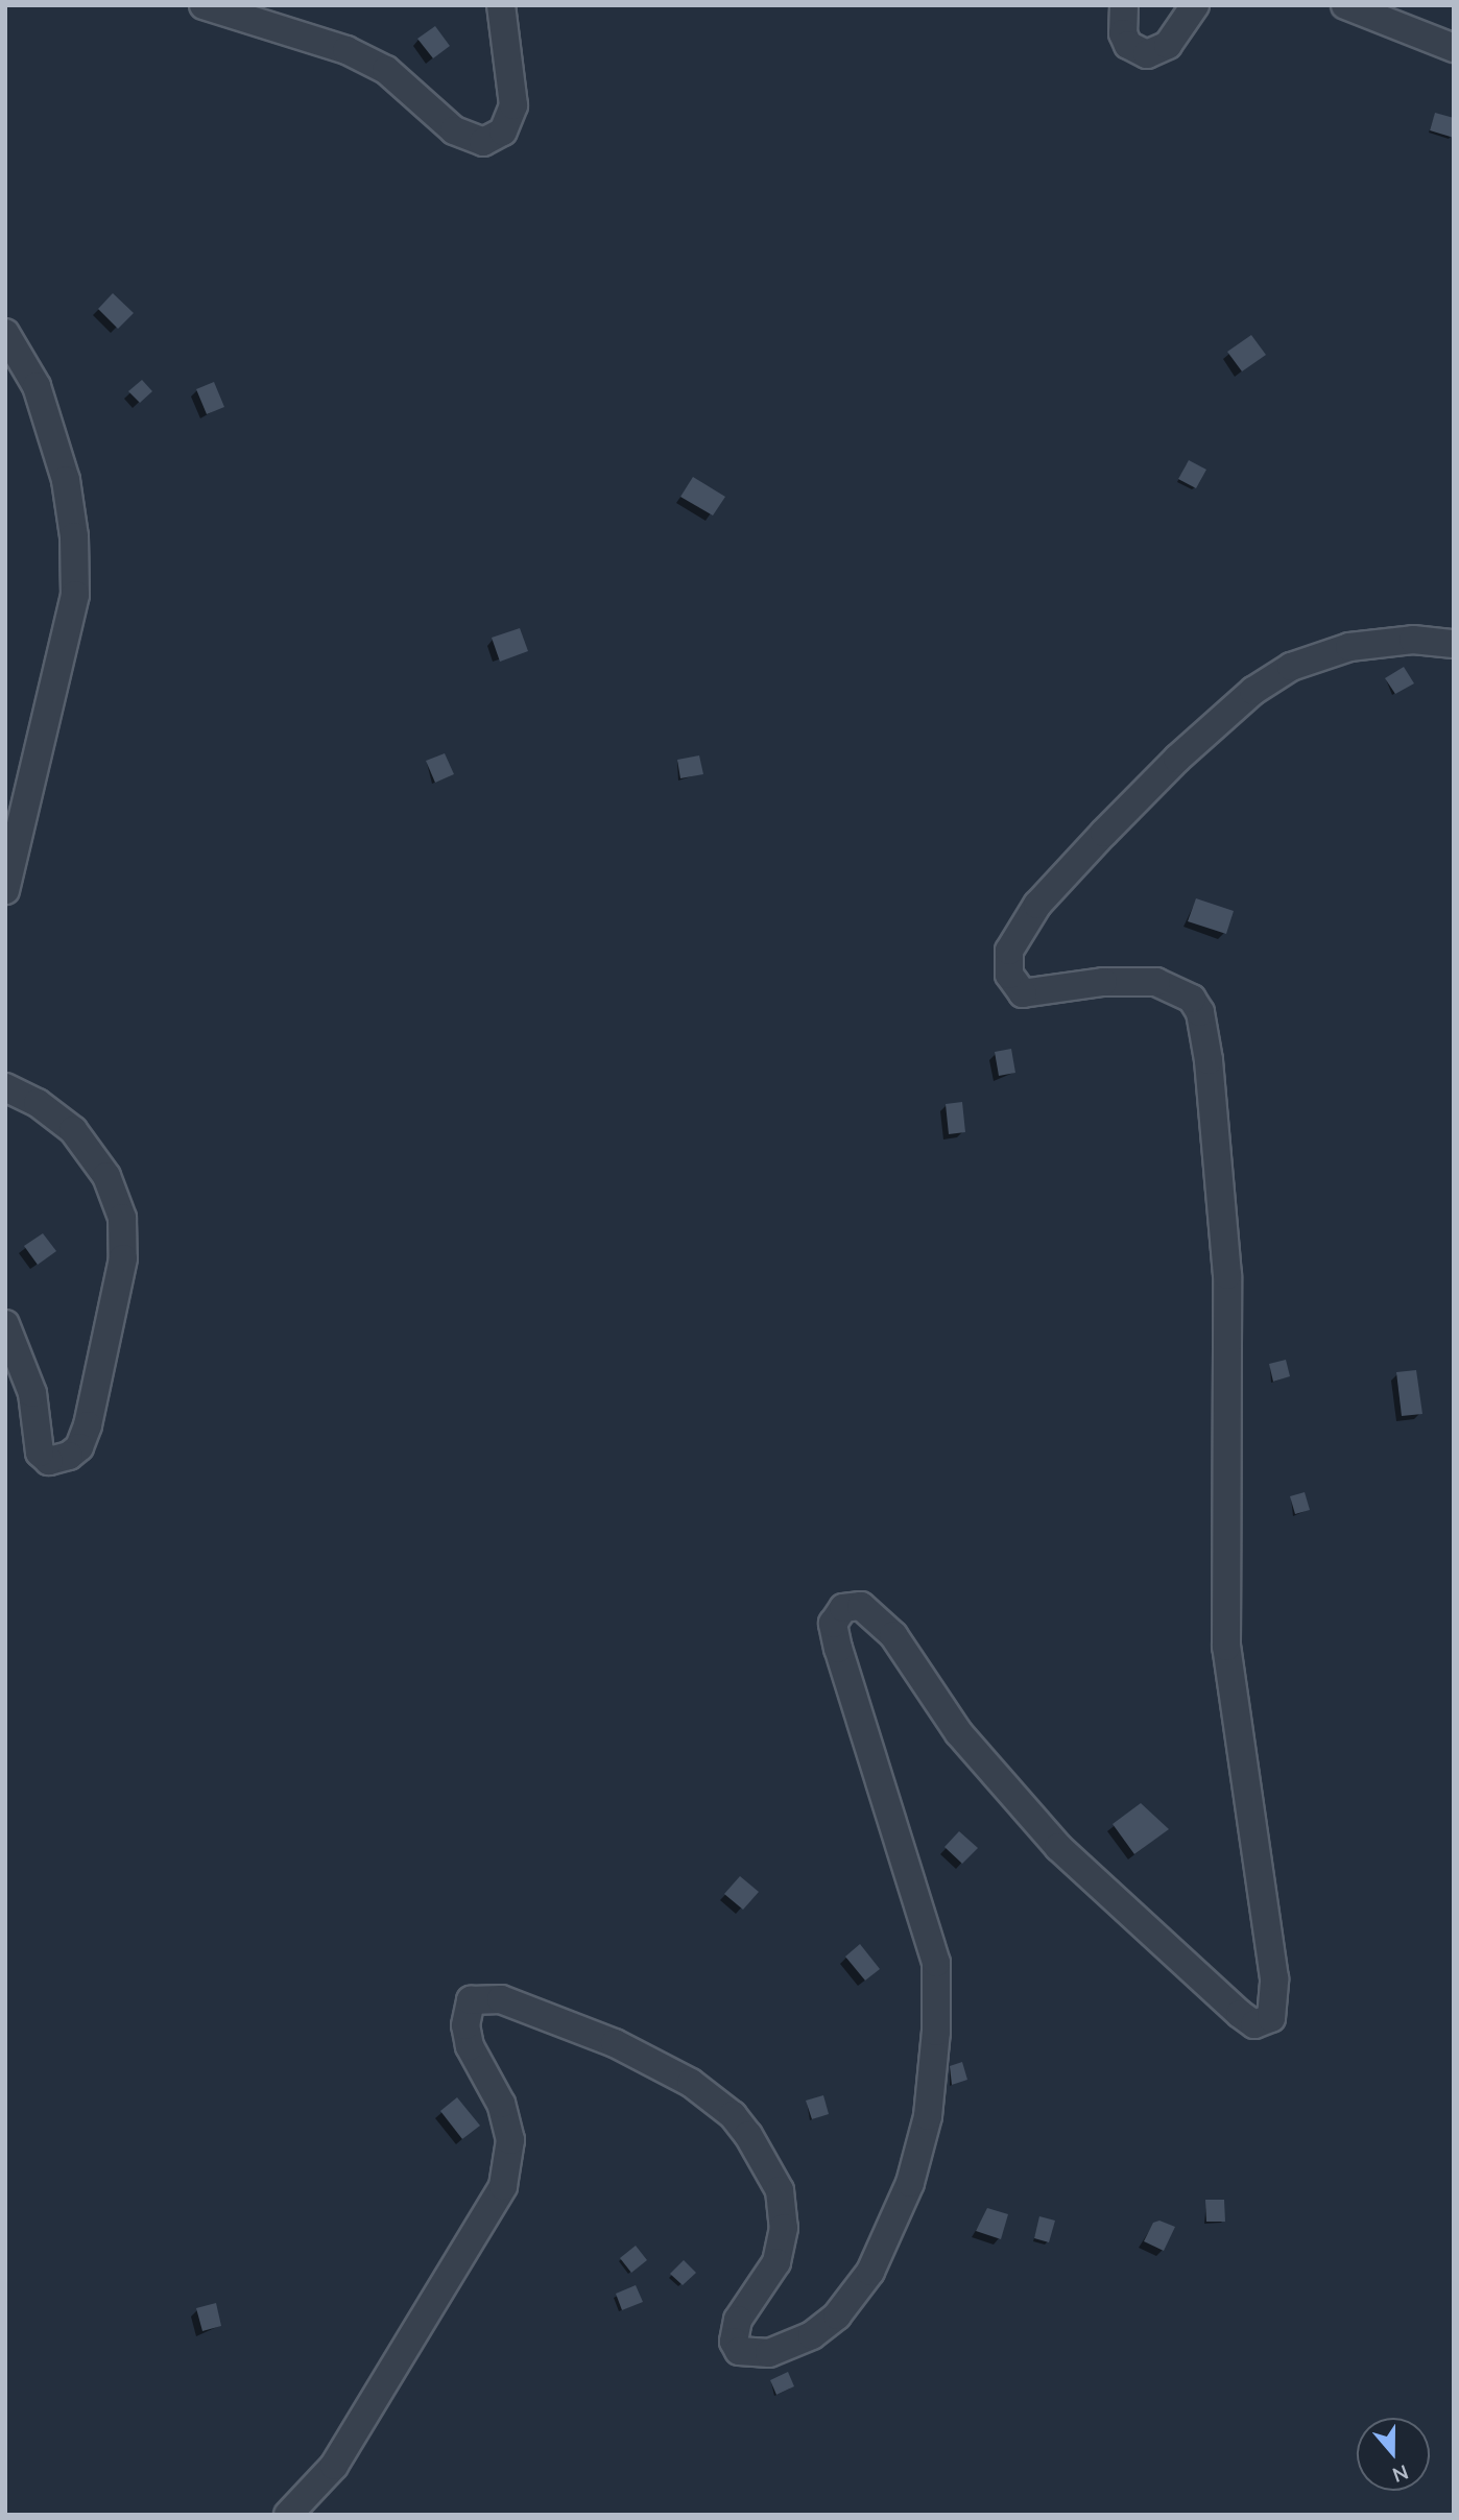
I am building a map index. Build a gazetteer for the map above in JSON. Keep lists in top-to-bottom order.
{
  "north": "bottom"
}
